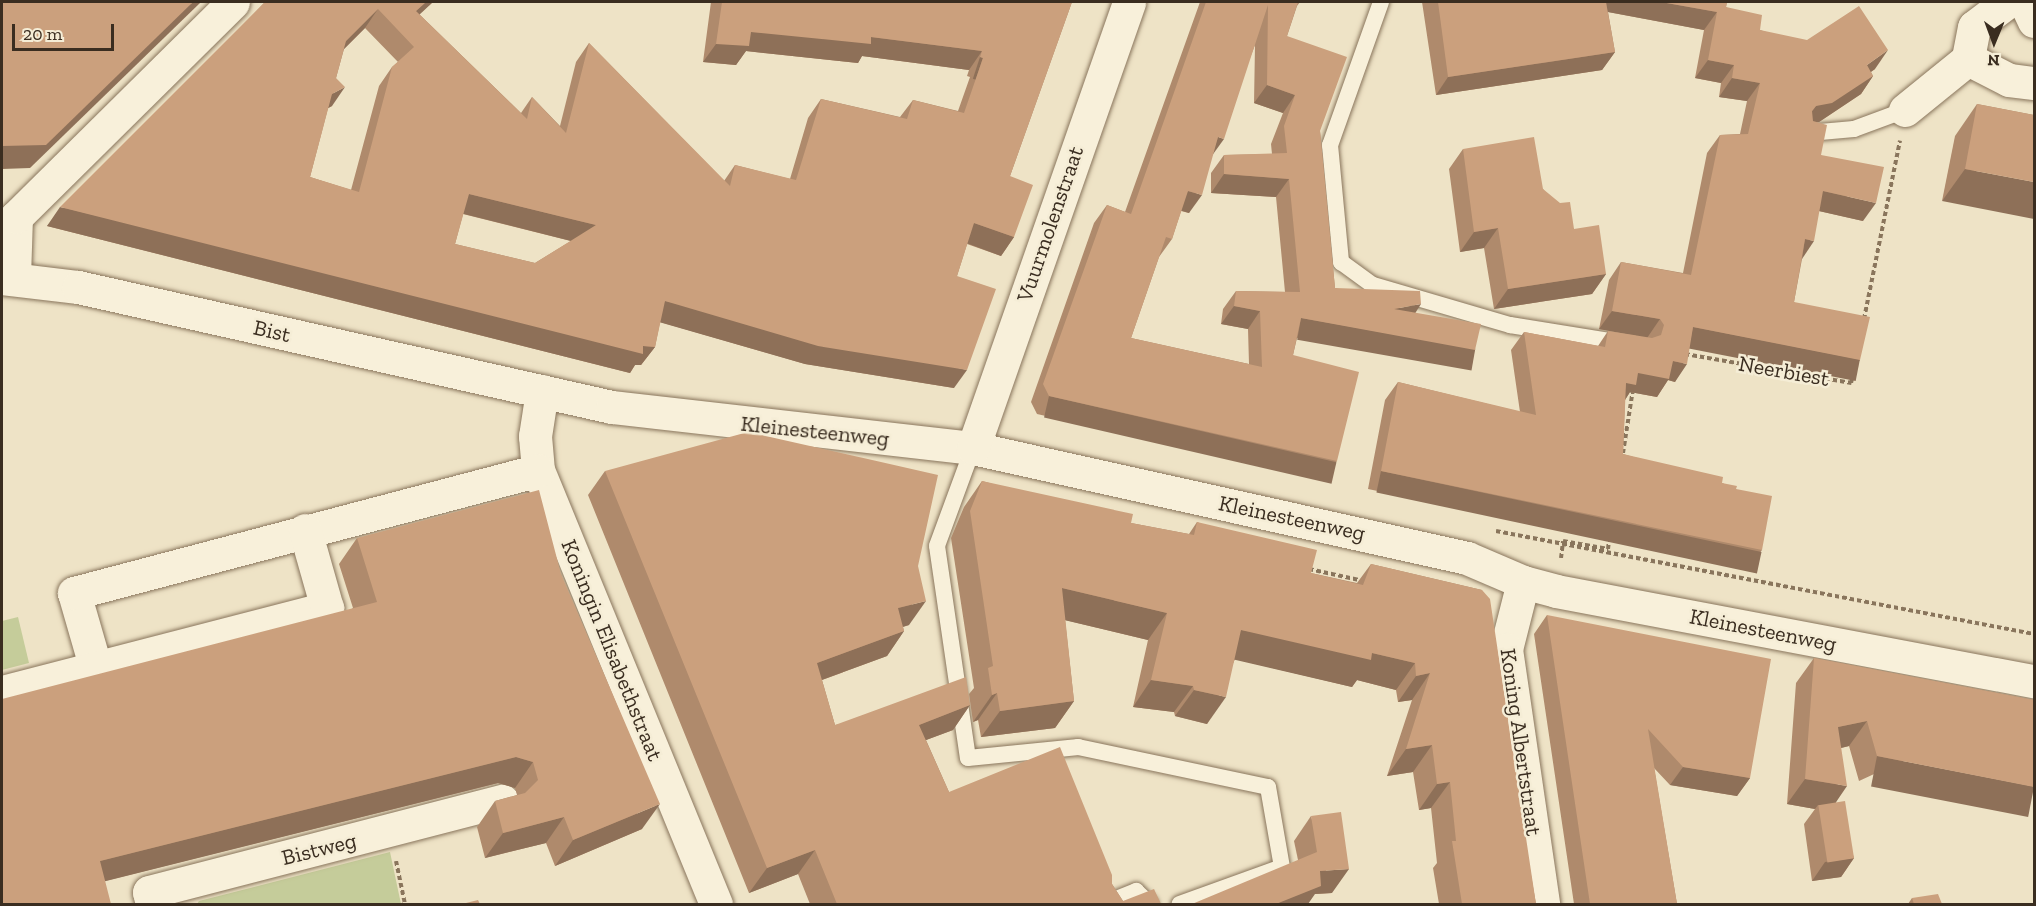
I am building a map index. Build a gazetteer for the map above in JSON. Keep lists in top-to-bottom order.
{
  "streets": {
    "street": [
      "Vuurmolenstraat",
      "Bist",
      "Kleinesteenweg",
      "Koningin Elisabethstraat",
      "Koning Albertstraat",
      "Bistweg"
    ],
    "path": ["Neerbiest"]
  },
  "crossings": [
    ["Vuurmolenstraat", "Kleinesteenweg"],
    ["Bist", "Kleinesteenweg"],
    ["Bist", "Koningin Elisabethstraat"],
    ["Kleinesteenweg", "Koningin Elisabethstraat"],
    ["Kleinesteenweg", "Koning Albertstraat"]
  ],
  "scale_bar": "20 m",
  "north": "bottom"
}
